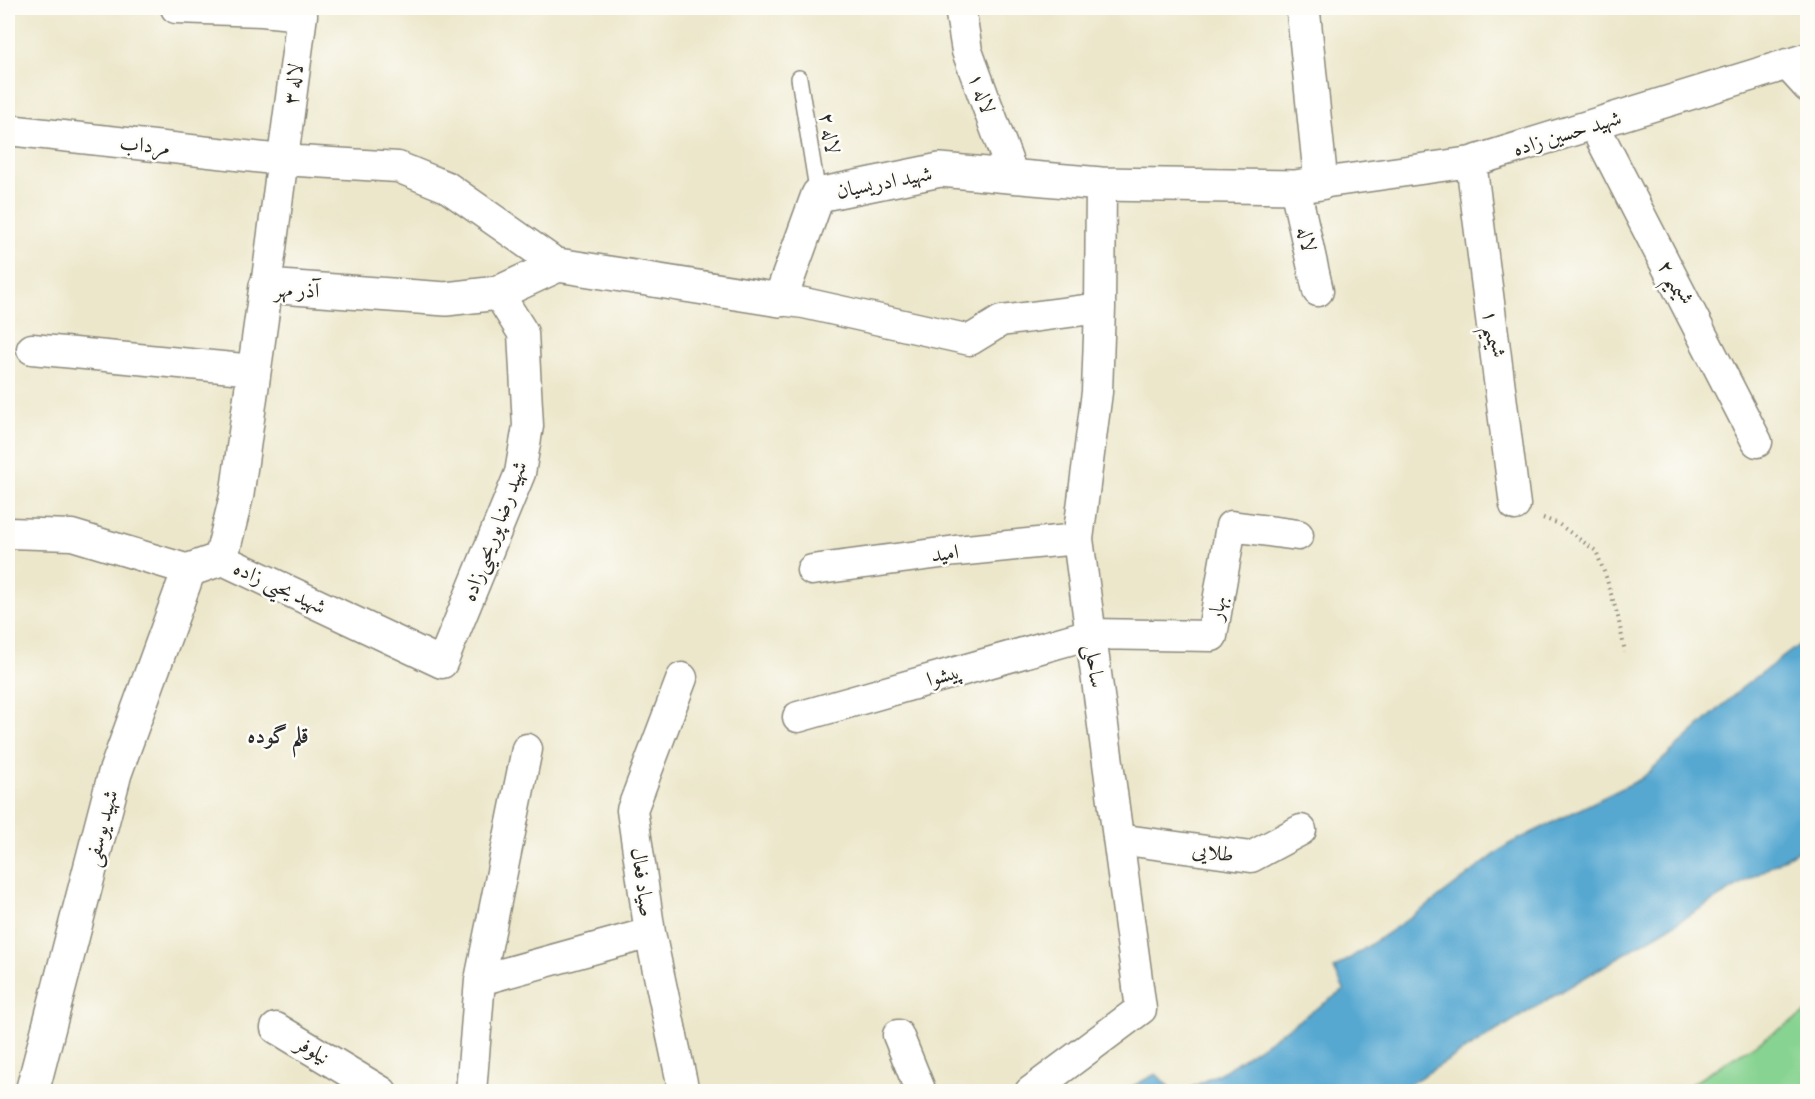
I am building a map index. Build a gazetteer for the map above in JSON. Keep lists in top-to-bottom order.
{
  "streets": {
    "street": [
      "لاله ۳",
      "لاله ۱",
      "شهید حسین زاده",
      "مرداب",
      "شهید ادریسیان",
      "لاله",
      "شیمیم ۲",
      "آذر مهر",
      "شیمیم ۱",
      "شهید رضا پوریحیی‌زاده",
      "امید",
      "شهید یحیی زاده",
      "بهار",
      "ساحلی",
      "پیشوا",
      "شهید یوسفی",
      "طلایی",
      "صیاد فعال",
      "نیلوفر"
    ],
    "lane": ["لاله ۲"]
  },
  "crossings": [
    ["لاله ۳", "مرداب"],
    ["لاله ۳", "آذر مهر"],
    ["لاله ۱", "شهید ادریسیان"],
    ["لاله ۲", "شهید ادریسیان"],
    ["شهید حسین زاده", "شهید ادریسیان"],
    ["شهید حسین زاده", "لاله"],
    ["شهید حسین زاده", "شیمیم ۲"],
    ["شهید حسین زاده", "شیمیم ۱"],
    ["مرداب", "آذر مهر"],
    ["شهید ادریسیان", "لاله"],
    ["شهید ادریسیان", "ساحلی"],
    ["آذر مهر", "شهید رضا پوریحیی‌زاده"],
    ["آذر مهر", "شهید یحیی زاده"],
    ["شهید رضا پوریحیی‌زاده", "شهید یحیی زاده"],
    ["امید", "ساحلی"],
    ["شهید یحیی زاده", "شهید یوسفی"],
    ["بهار", "ساحلی"],
    ["بهار", "پیشوا"],
    ["ساحلی", "پیشوا"],
    ["ساحلی", "طلایی"]
  ],
  "districts": ["قلم گوده"]
}
